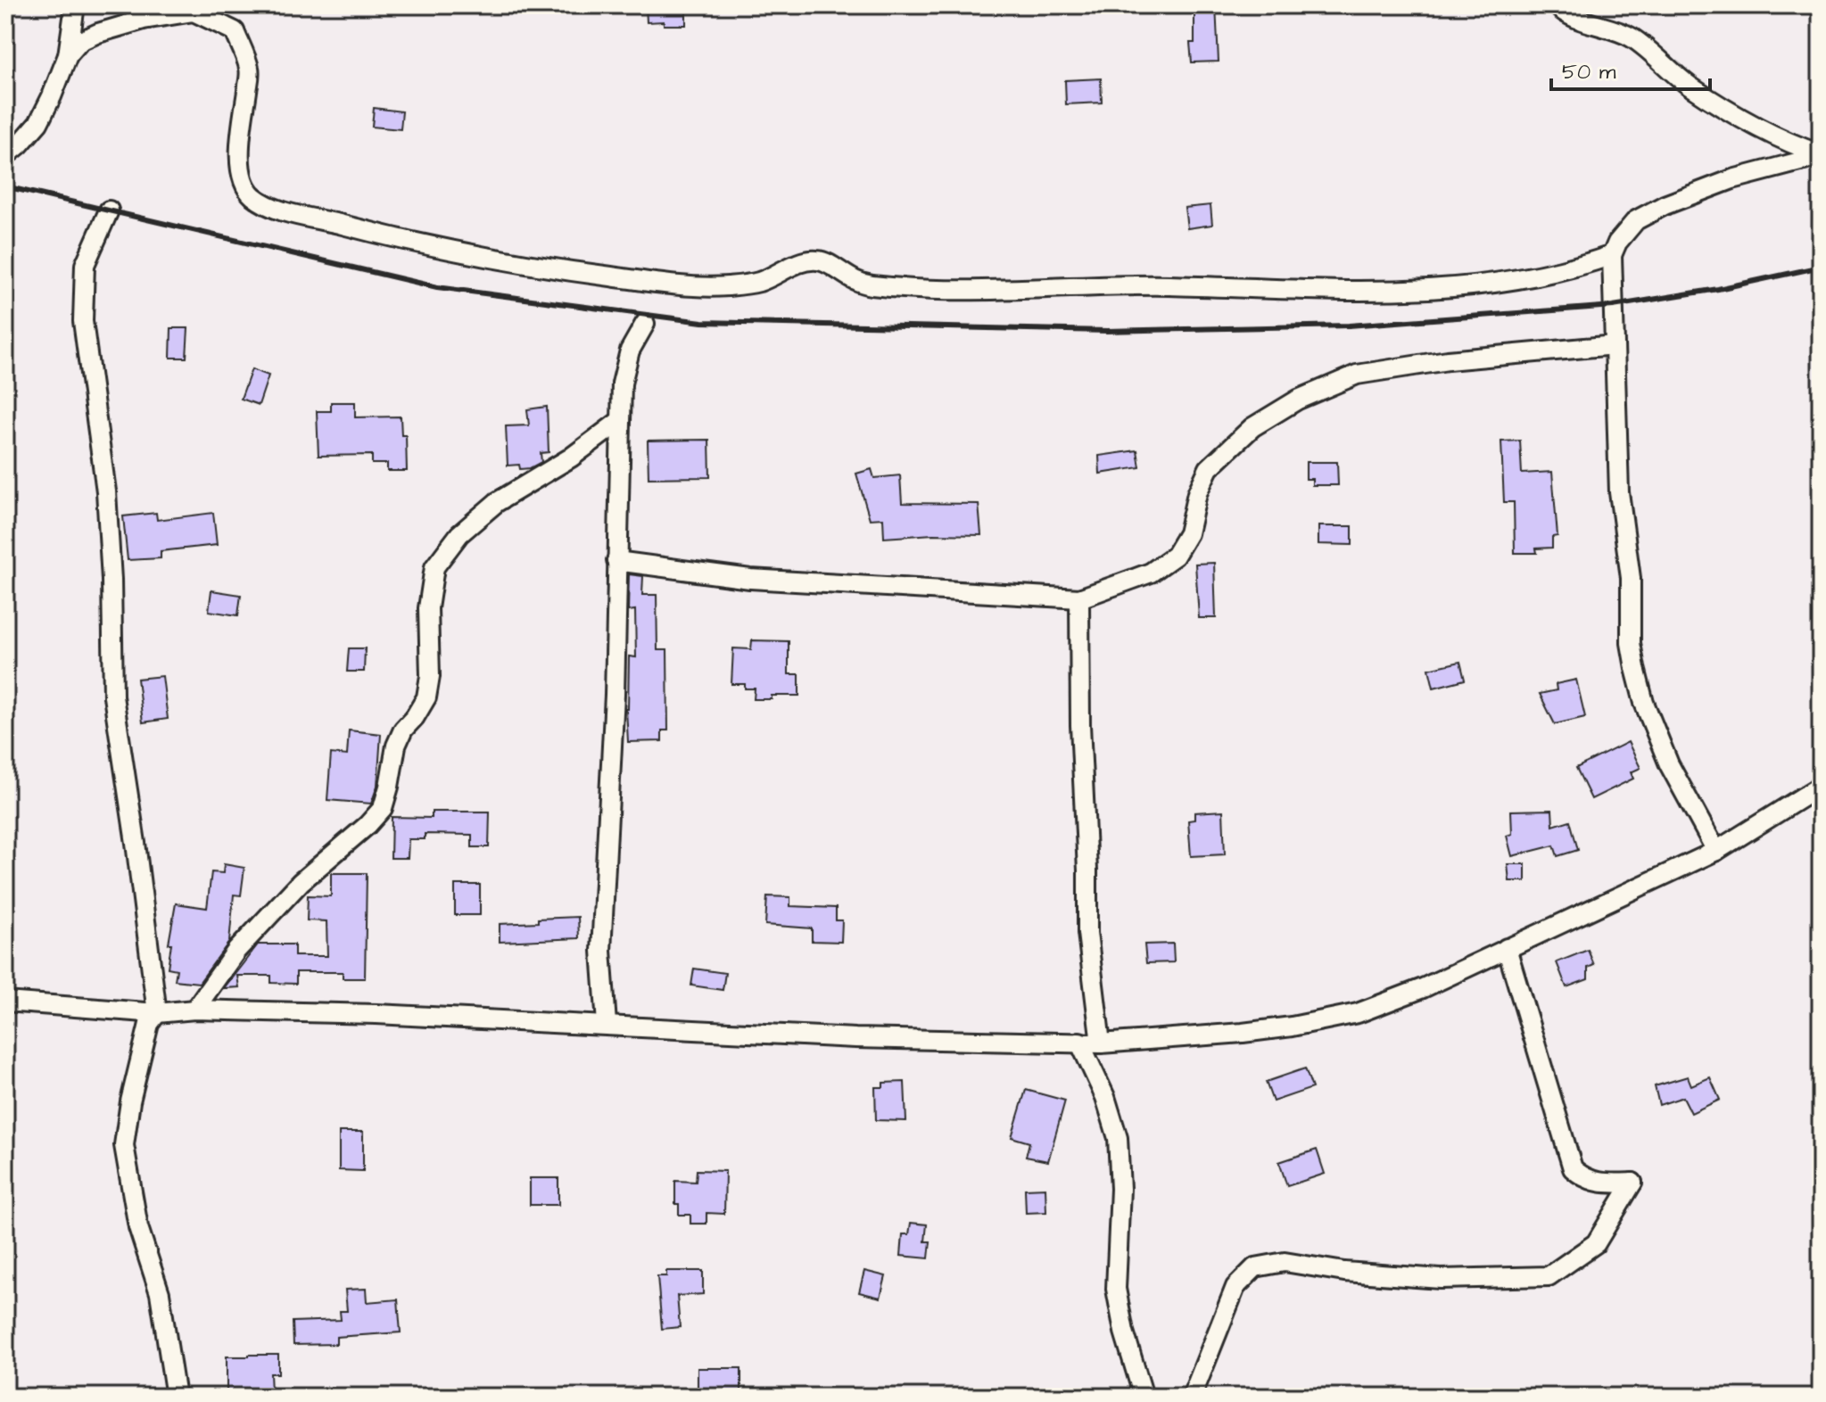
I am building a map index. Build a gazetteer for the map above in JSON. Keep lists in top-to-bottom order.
{
  "scale_bar": "50 m"
}
